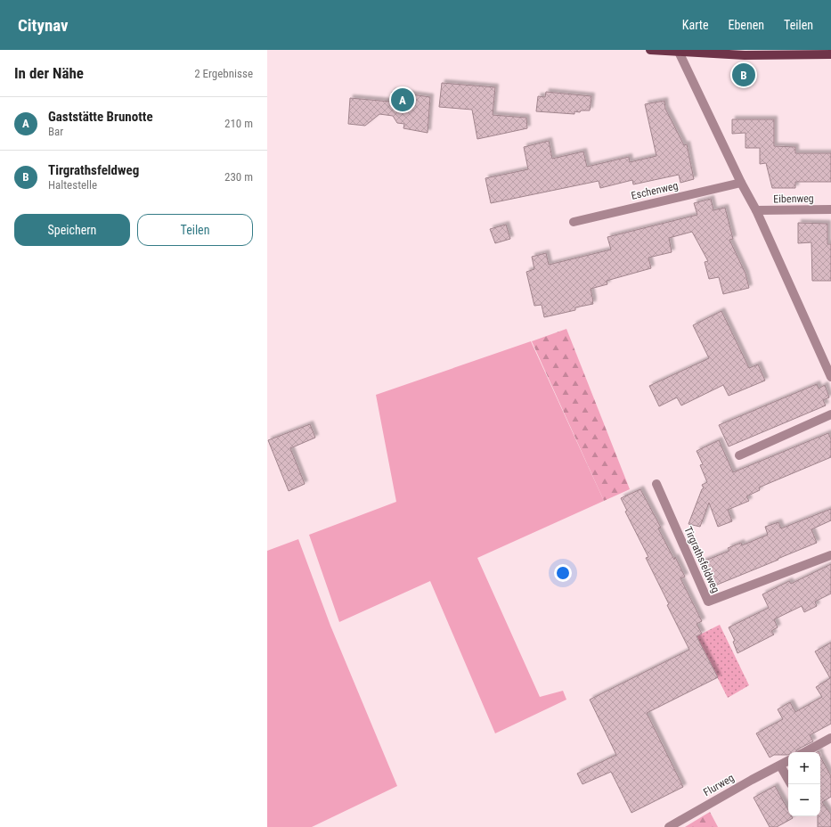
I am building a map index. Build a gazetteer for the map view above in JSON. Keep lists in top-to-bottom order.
{
  "streets": {
    "street": [
      "Eschenweg",
      "Eibenweg",
      "Tirgrathsfeldweg",
      "Flurweg"
    ]
  },
  "page": {
    "header": "Citynav",
    "nav": ["Karte", "Ebenen", "Teilen"],
    "heading": ["In der Nähe", "2 Ergebnisse"],
    "pins": ["B", "A"],
    "list": [
      {
        "mark": "A",
        "name": "Gaststätte Brunotte",
        "note": "Bar",
        "value": "210 m"
      },
      {
        "mark": "B",
        "name": "Tirgrathsfeldweg",
        "note": "Haltestelle",
        "value": "230 m"
      }
    ],
    "buttons": ["Speichern", "Teilen"],
    "map_buttons": ["+", "−"]
  }
}
